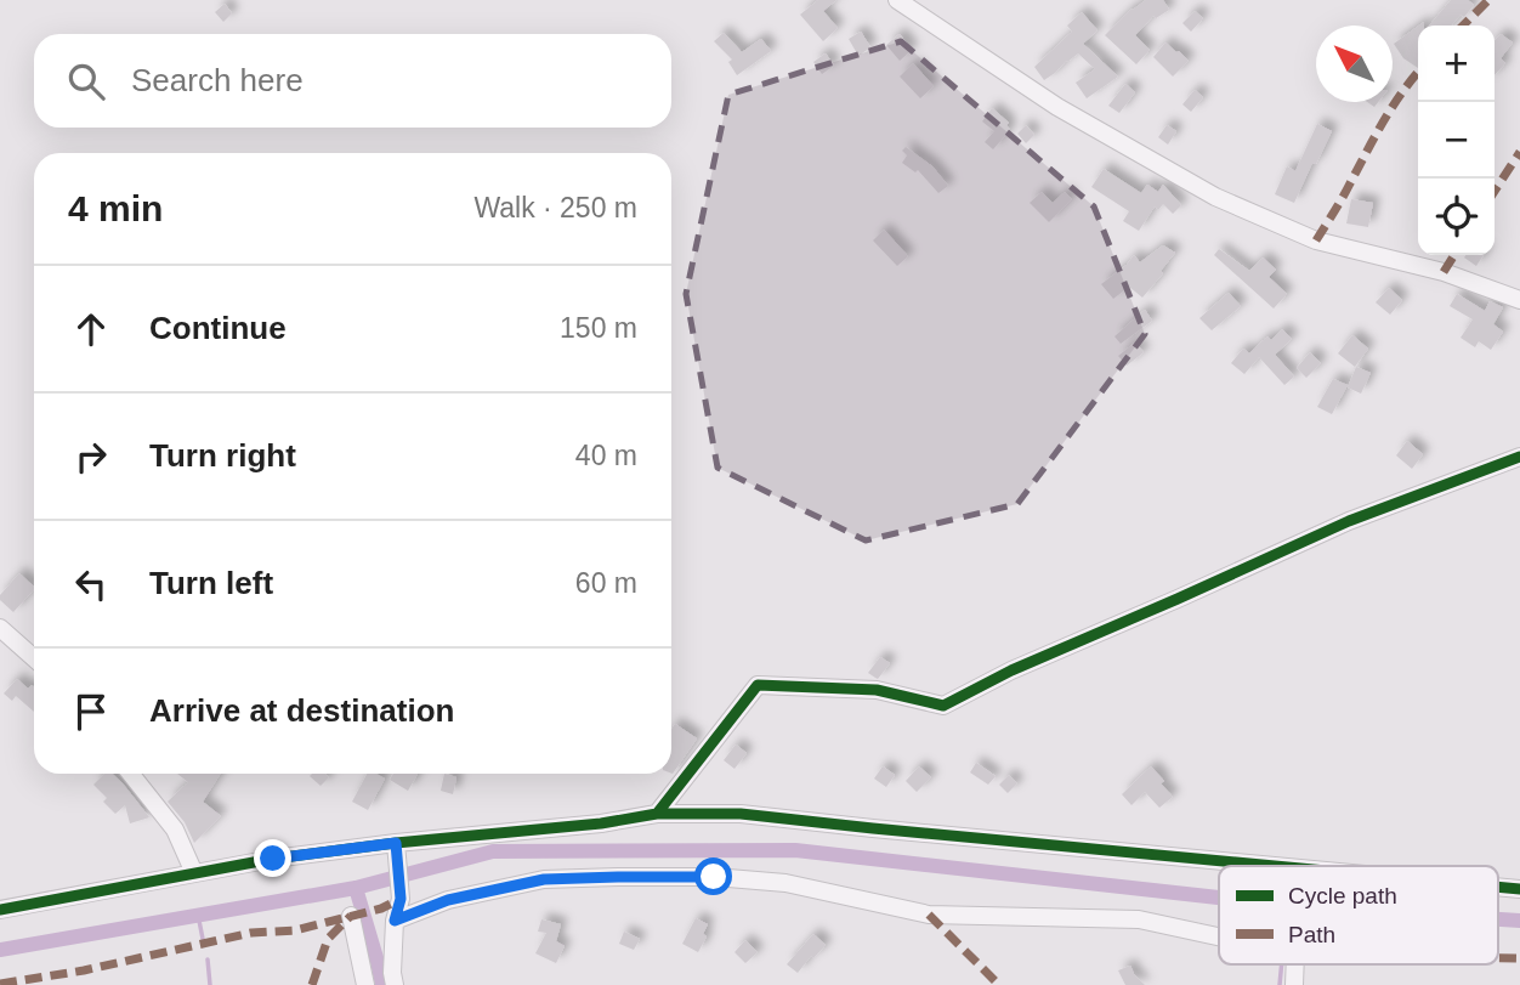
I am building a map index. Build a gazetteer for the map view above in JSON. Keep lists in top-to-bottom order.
{
  "legend": ["Cycle path", "Path"],
  "north": "top left",
  "page": {
    "map_buttons": ["+", "−"],
    "search": "Search here",
    "heading": ["4 min", "Walk · 250 m"],
    "list": [
      ["Continue", "150 m"],
      ["Turn right", "40 m"],
      ["Turn left", "60 m"],
      "Arrive at destination"
    ]
  }
}
